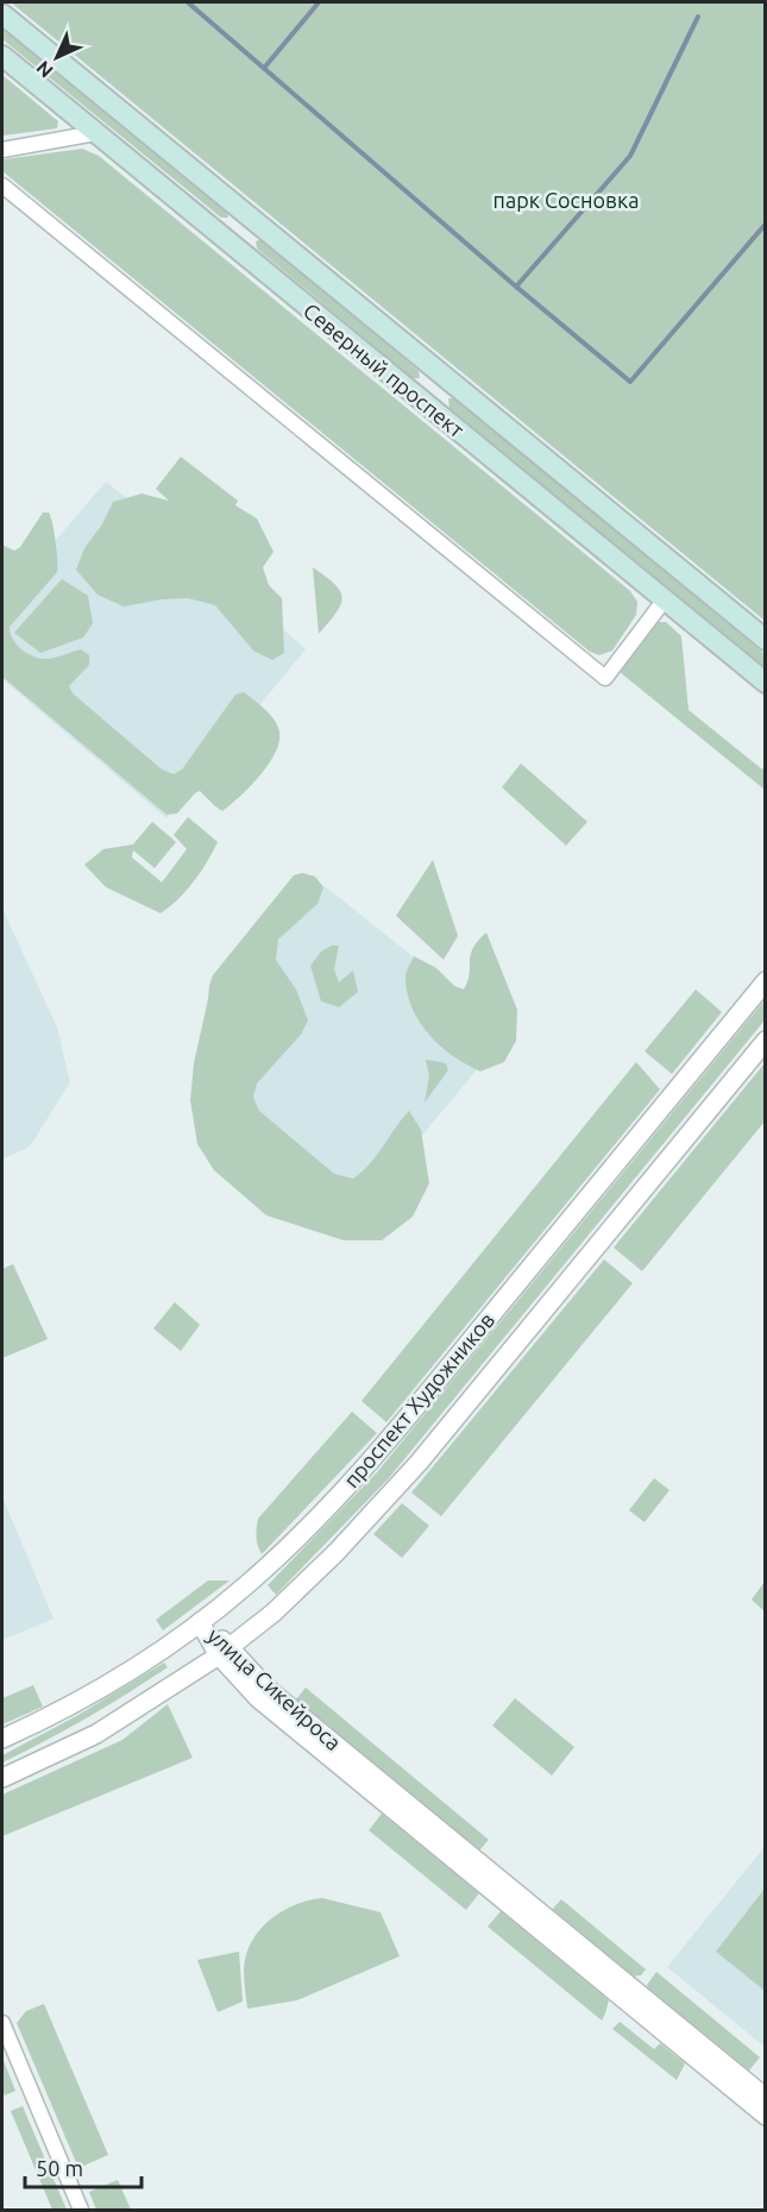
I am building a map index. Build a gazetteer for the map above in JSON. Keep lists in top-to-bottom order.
{
  "streets": {
    "main road": ["Северный проспект"],
    "street": ["проспект Художников", "улица Сикейроса"]
  },
  "crossings": [
    ["проспект Художников", "улица Сикейроса"]
  ],
  "parks": ["парк Сосновка"],
  "scale_bar": "50 m",
  "north": "bottom left"
}
